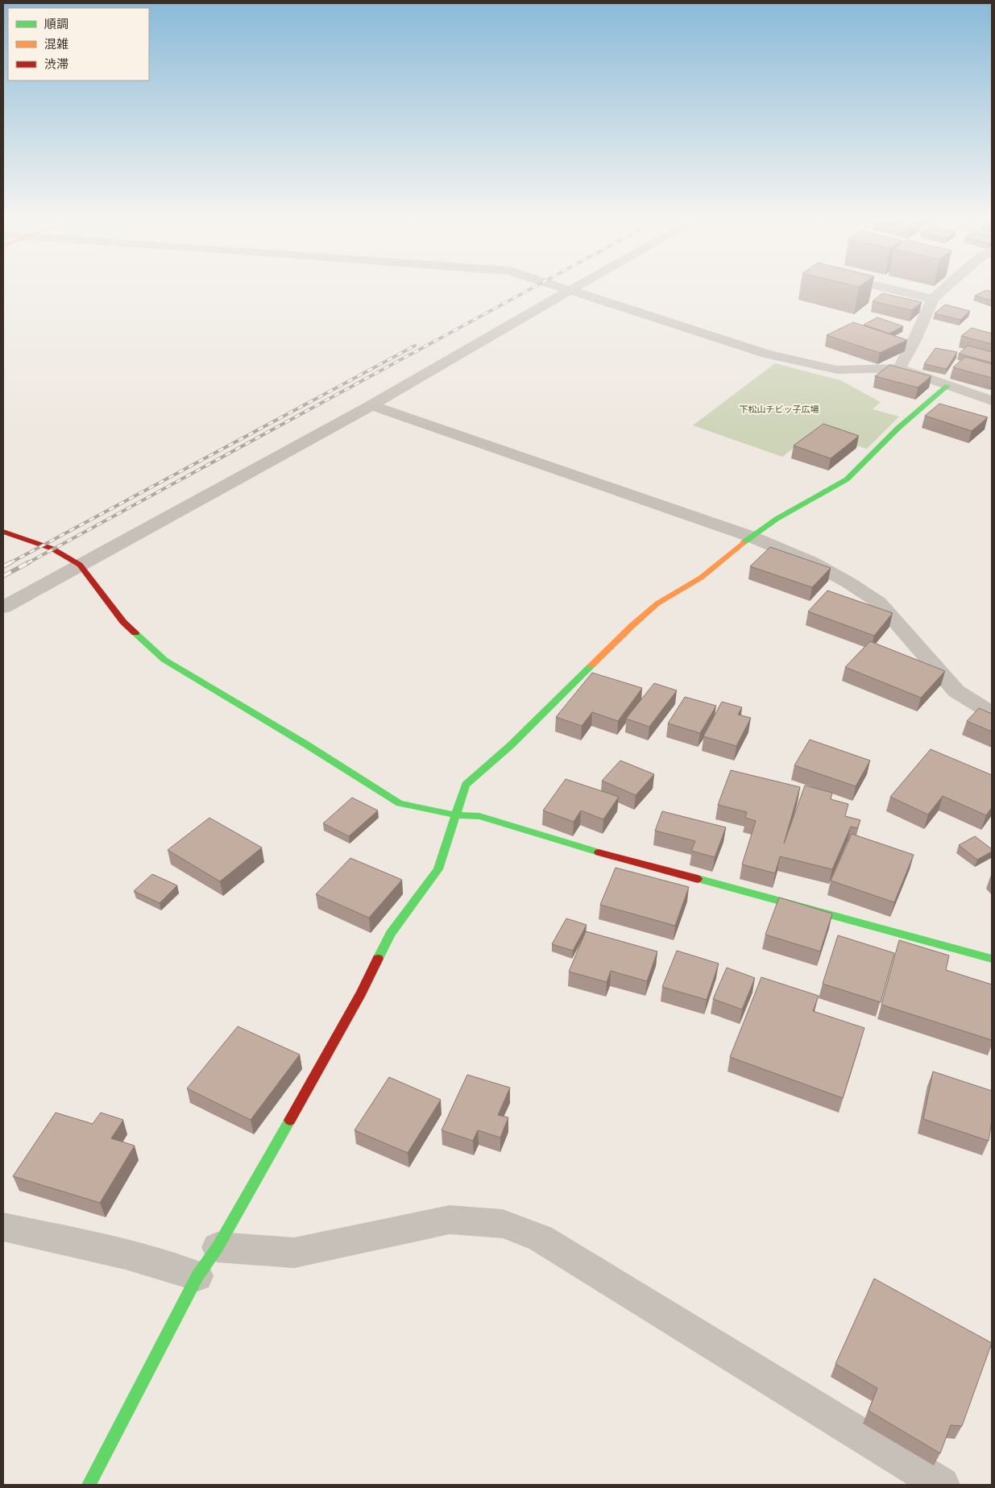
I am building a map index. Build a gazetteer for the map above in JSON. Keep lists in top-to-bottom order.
{
  "parks": ["下松山チビッ子広場"],
  "legend": ["順調", "混雑", "渋滞"]
}
